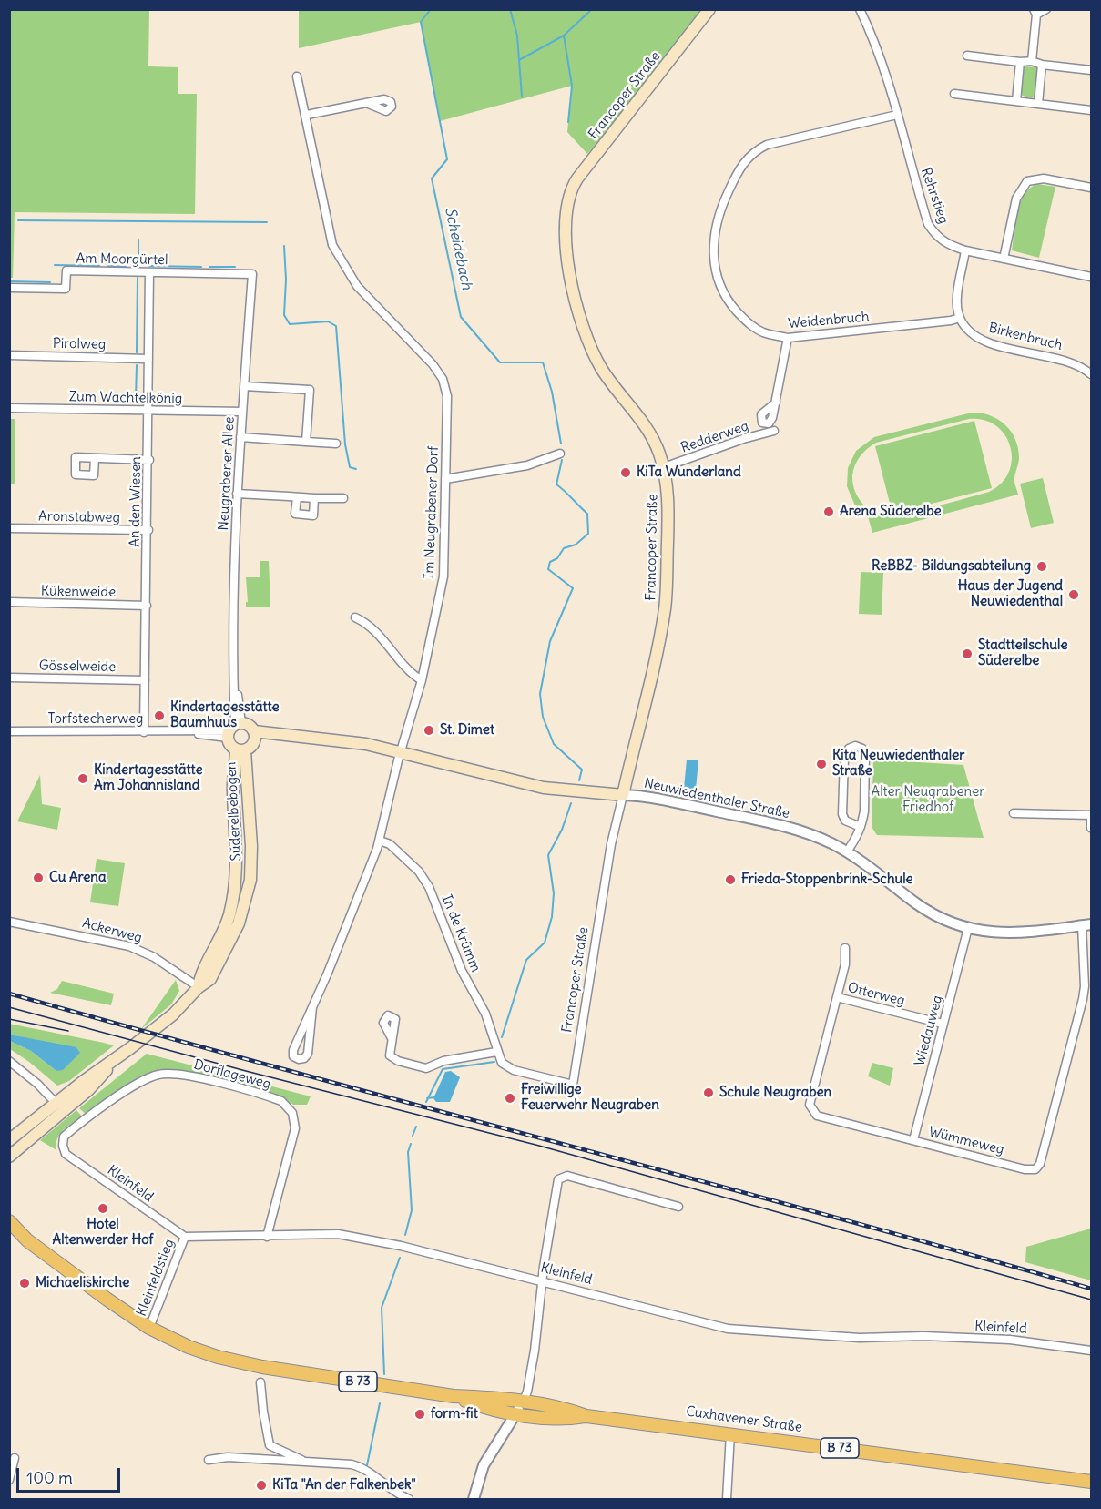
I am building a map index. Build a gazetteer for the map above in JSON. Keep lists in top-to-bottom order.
{
  "streets": {
    "main road": [
      "Francoper Straße",
      "Neuwiedenthaler Straße",
      "Süderelbebogen",
      "B 73",
      "Cuxhavener Straße"
    ],
    "street": [
      "Rehrstieg",
      "Am Moorgürtel",
      "Weidenbruch",
      "Birkenbruch",
      "Pirolweg",
      "Zum Wachtelkönig",
      "Redderweg",
      "Neugrabener Allee",
      "An den Wiesen",
      "Im Neugrabener Dorf",
      "Aronstabweg",
      "Kükenweide",
      "Gösselweide",
      "Torfstecherweg",
      "Ackerweg",
      "In de Krümm",
      "Otterweg",
      "Wiedauweg",
      "Dorflageweg",
      "Wümmeweg",
      "Kleinfeld",
      "Kleinfeldstieg"
    ]
  },
  "crossings": [
    ["Francoper Straße", "Redderweg"],
    ["Francoper Straße", "Neuwiedenthaler Straße"],
    ["Francoper Straße", "In de Krümm"],
    ["Rehrstieg", "Weidenbruch"],
    ["Am Moorgürtel", "Neugrabener Allee"],
    ["Am Moorgürtel", "An den Wiesen"],
    ["Weidenbruch", "Birkenbruch"],
    ["Pirolweg", "An den Wiesen"],
    ["Zum Wachtelkönig", "Neugrabener Allee"],
    ["Zum Wachtelkönig", "An den Wiesen"],
    ["Neugrabener Allee", "Torfstecherweg"],
    ["Neugrabener Allee", "Neuwiedenthaler Straße"],
    ["Neugrabener Allee", "Süderelbebogen"],
    ["An den Wiesen", "Aronstabweg"],
    ["An den Wiesen", "Kükenweide"],
    ["An den Wiesen", "Gösselweide"],
    ["An den Wiesen", "Torfstecherweg"],
    ["Im Neugrabener Dorf", "Neuwiedenthaler Straße"],
    ["Im Neugrabener Dorf", "In de Krümm"],
    ["Torfstecherweg", "Neuwiedenthaler Straße"],
    ["Torfstecherweg", "Süderelbebogen"],
    ["Neuwiedenthaler Straße", "Süderelbebogen"],
    ["Neuwiedenthaler Straße", "Wiedauweg"],
    ["Neuwiedenthaler Straße", "Wümmeweg"],
    ["Süderelbebogen", "Ackerweg"],
    ["Otterweg", "Wiedauweg"],
    ["Otterweg", "Wümmeweg"],
    ["Wiedauweg", "Wümmeweg"],
    ["Dorflageweg", "Kleinfeld"],
    ["Kleinfeld", "Kleinfeldstieg"],
    ["Kleinfeldstieg", "Cuxhavener Straße"]
  ],
  "water": ["Scheidebach"],
  "parks": ["Alter Neugrabener Friedhof"],
  "places": [
    "KiTa Wunderland",
    "Arena Süderelbe",
    "ReBBZ- Bildungsabteilung",
    "Haus der Jugend Neuwiedenthal",
    "Stadtteilschule Süderelbe",
    "Kindertagesstätte Baumhuus",
    "St. Dimet",
    "Kita Neuwiedenthaler Straße",
    "Kindertagesstätte Am Johannisland",
    "Cu Arena",
    "Frieda-Stoppenbrink-Schule",
    "Schule Neugraben",
    "Freiwillige Feuerwehr Neugraben",
    "Hotel Altenwerder Hof",
    "Michaeliskirche",
    "form-fit",
    "KiTa \"An der Falkenbek\""
  ],
  "scale_bar": "100 m"
}
